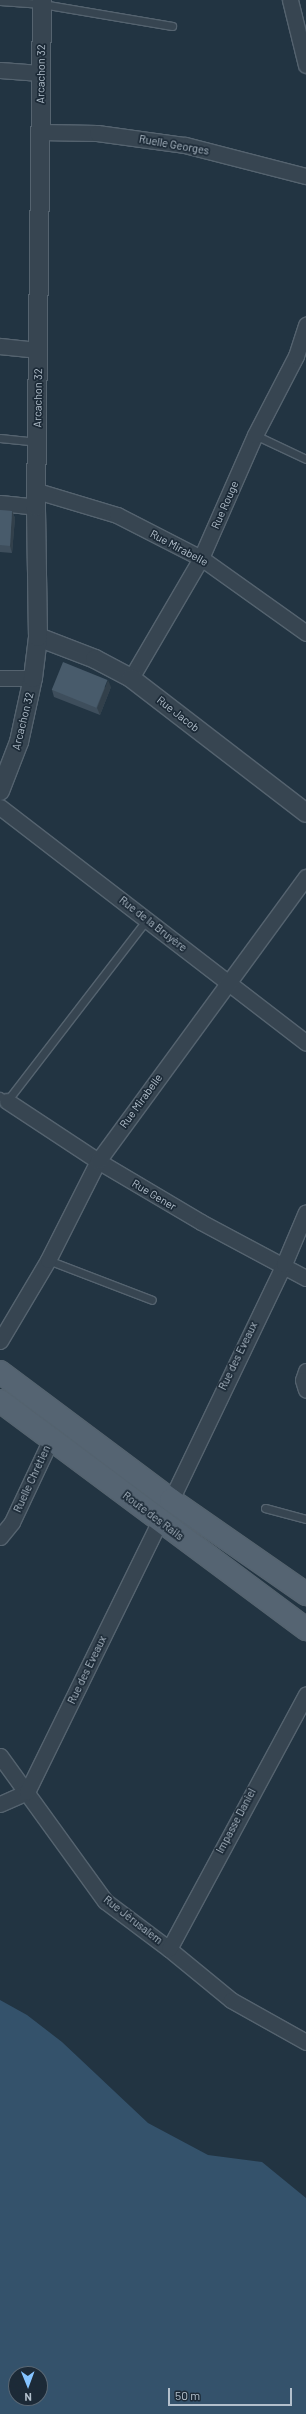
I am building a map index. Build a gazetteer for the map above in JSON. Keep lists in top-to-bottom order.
{
  "streets": {
    "main road": ["Route des Rails"],
    "street": [
      "Arcachon 32",
      "Ruelle Georges",
      "Rue Rouge",
      "Rue Mirabelle",
      "Rue Jacob",
      "Rue de la Bruyère",
      "Rue Gener",
      "Rue des Eveaux",
      "Ruelle Chrétien",
      "Impasse Daniel",
      "Rue Jérusalem"
    ]
  },
  "crossings": [
    ["Arcachon 32", "Ruelle Georges"],
    ["Arcachon 32", "Rue Mirabelle"],
    ["Arcachon 32", "Rue Jacob"],
    ["Rue Rouge", "Rue Mirabelle"],
    ["Rue Rouge", "Rue Jacob"],
    ["Rue Mirabelle", "Rue de la Bruyère"],
    ["Rue Mirabelle", "Rue Gener"],
    ["Rue de la Bruyère", "Rue Gener"],
    ["Rue Gener", "Rue des Eveaux"],
    ["Rue des Eveaux", "Route des Rails"],
    ["Rue des Eveaux", "Rue Jérusalem"],
    ["Ruelle Chrétien", "Route des Rails"],
    ["Impasse Daniel", "Rue Jérusalem"]
  ],
  "scale_bar": "50 m",
  "north": "bottom"
}
